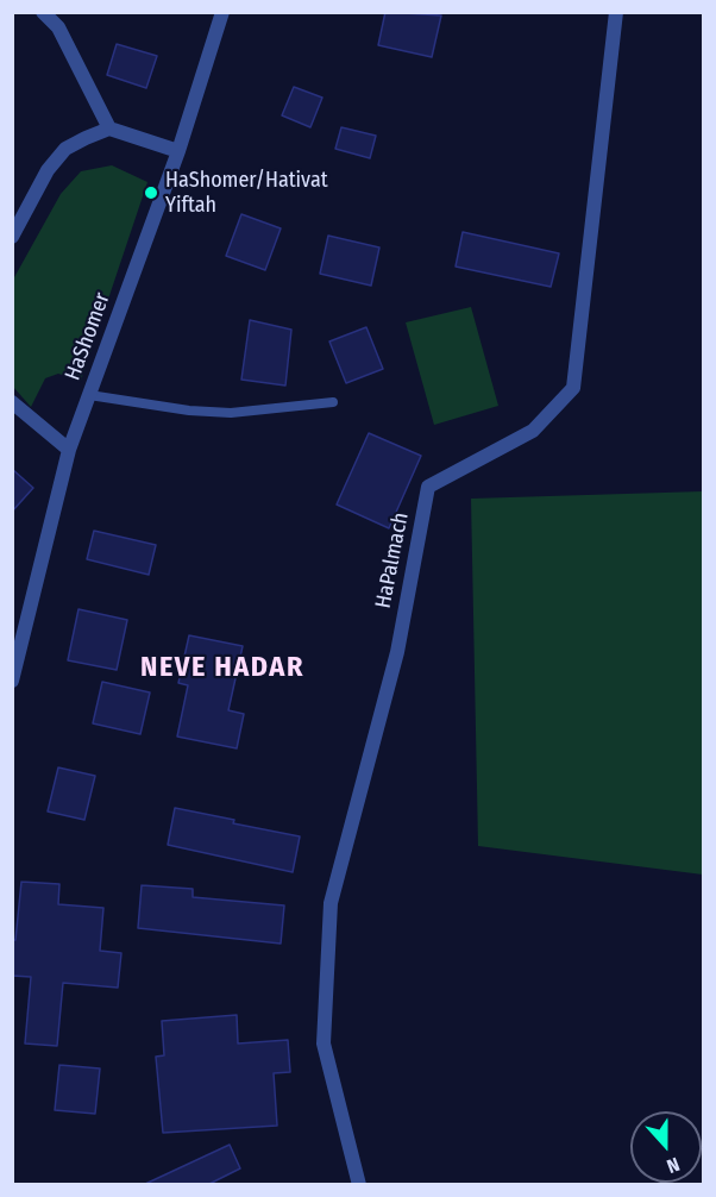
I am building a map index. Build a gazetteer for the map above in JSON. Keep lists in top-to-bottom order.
{
  "streets": {
    "street": ["HaShomer", "HaPalmach"]
  },
  "districts": ["NEVE HADAR"],
  "places": ["HaShomer/Hativat Yiftah"],
  "north": "bottom"
}
